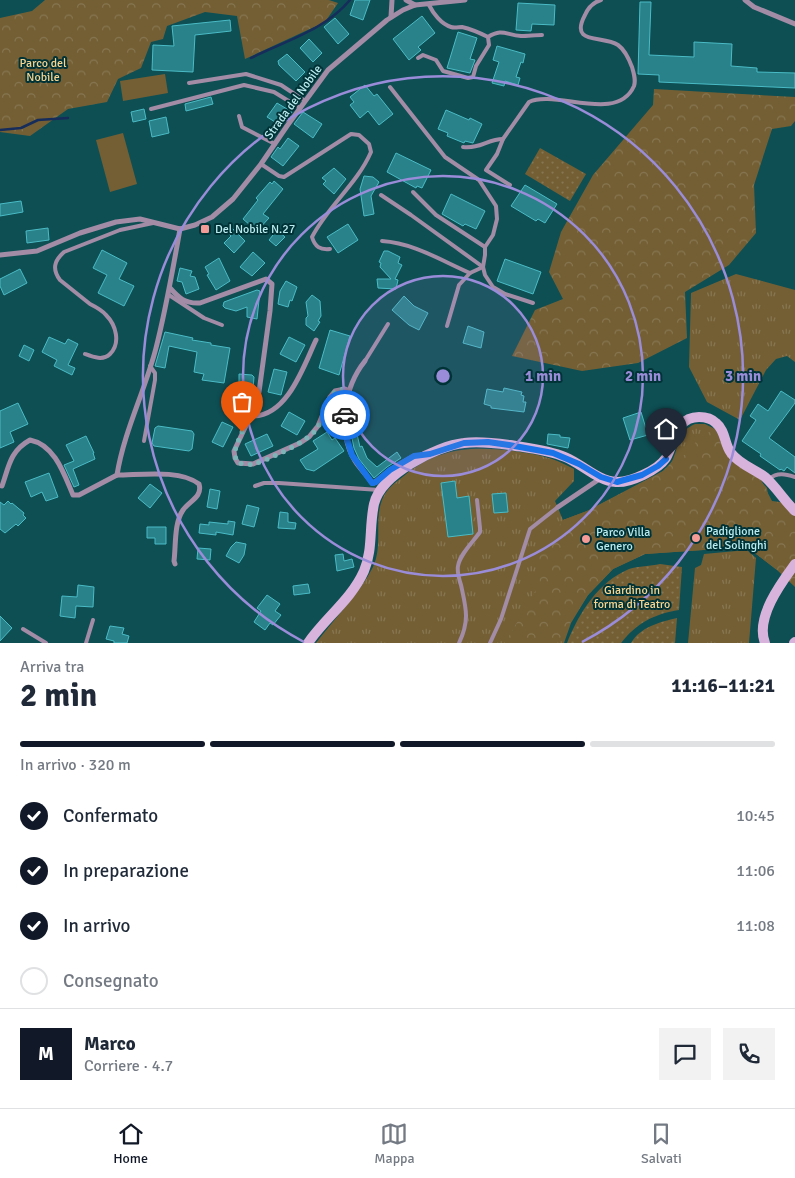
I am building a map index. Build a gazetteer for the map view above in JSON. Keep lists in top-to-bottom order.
{
  "streets": {
    "street": ["Strada del Nobile"]
  },
  "parks": ["Parco del Nobile", "Giardino in forma di Teatro"],
  "places": {
    "transit": ["Del Nobile N.27"],
    "other": ["Padiglione del Solinghi", "Parco Villa Genero"]
  },
  "page": {
    "heading": ["2 min", "Arriva tra", "11:16–11:21"],
    "panel": ["Marco", "Corriere · 4.7"],
    "bar": "In arrivo · 320 m",
    "list": [
      ["Confermato", "10:45"],
      ["In preparazione", "11:06"],
      ["In arrivo", "11:08"],
      "Consegnato"
    ],
    "round": "M",
    "tabs": ["Home", "Mappa", "Salvati"]
  },
  "rings": ["1 min", "2 min", "3 min"]
}
